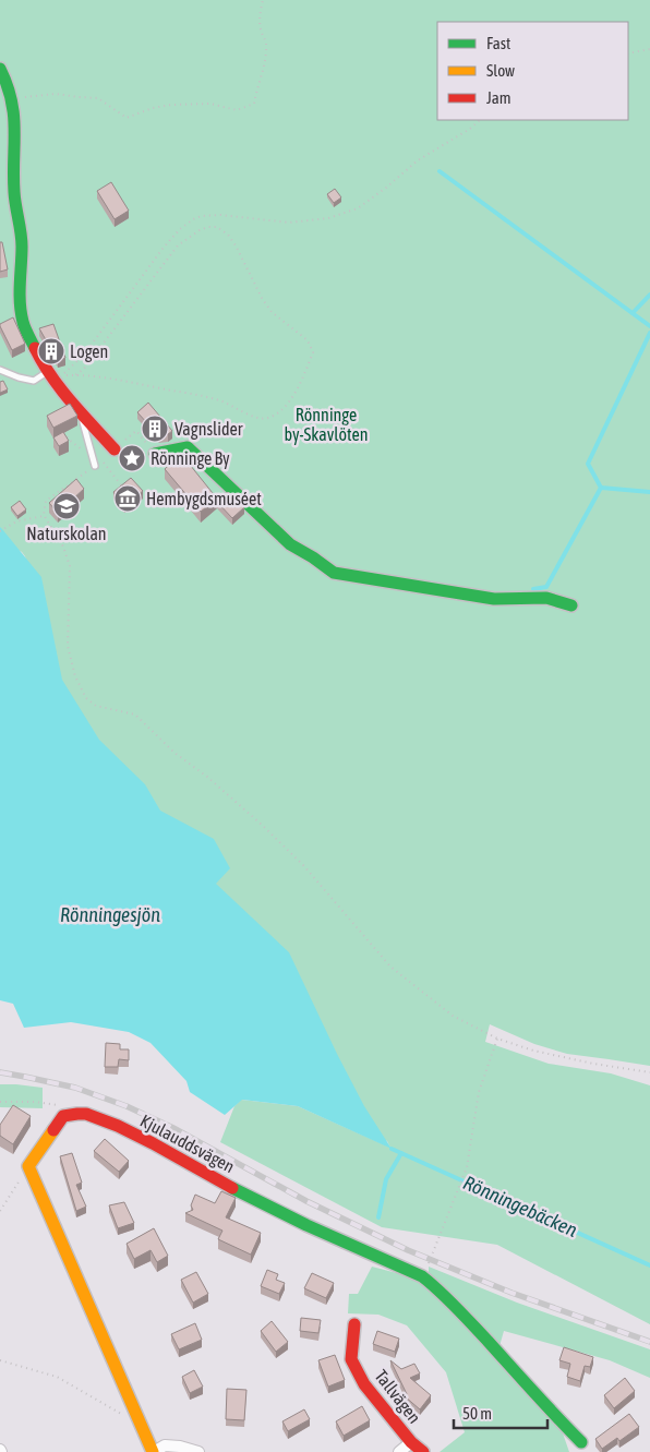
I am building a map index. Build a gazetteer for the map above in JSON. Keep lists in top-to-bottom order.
{
  "streets": {
    "street": ["Kjulauddsvägen", "Tallvägen"]
  },
  "water": ["Rönningesjön", "Rönningebäcken"],
  "parks": ["Rönninge by-Skavlöten"],
  "places": {
    "building": ["Logen", "Vagnslider"],
    "place": ["Rönninge By"],
    "museum": ["Hembygdsmuséet"],
    "school or university": ["Naturskolan"]
  },
  "legend": ["Fast", "Slow", "Jam"],
  "scale_bar": "50 m"
}
